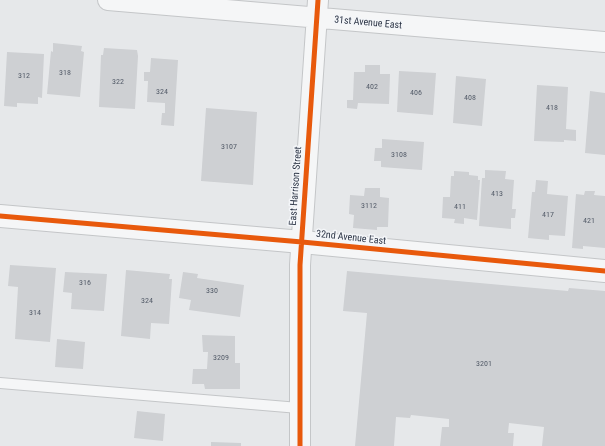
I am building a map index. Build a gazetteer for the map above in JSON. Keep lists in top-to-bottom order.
{
  "streets": {
    "street": ["31st Avenue East", "East Harrison Street", "32nd Avenue East"]
  },
  "crossings": [
    ["31st Avenue East", "East Harrison Street"],
    ["East Harrison Street", "32nd Avenue East"]
  ],
  "house_numbers": [
    "318",
    "312",
    "322",
    "402",
    "324",
    "406",
    "408",
    "418",
    "3107",
    "3108",
    "413",
    "3112",
    "411",
    "417",
    "421",
    "316",
    "330",
    "324",
    "314",
    "3209",
    "3201"
  ]
}
